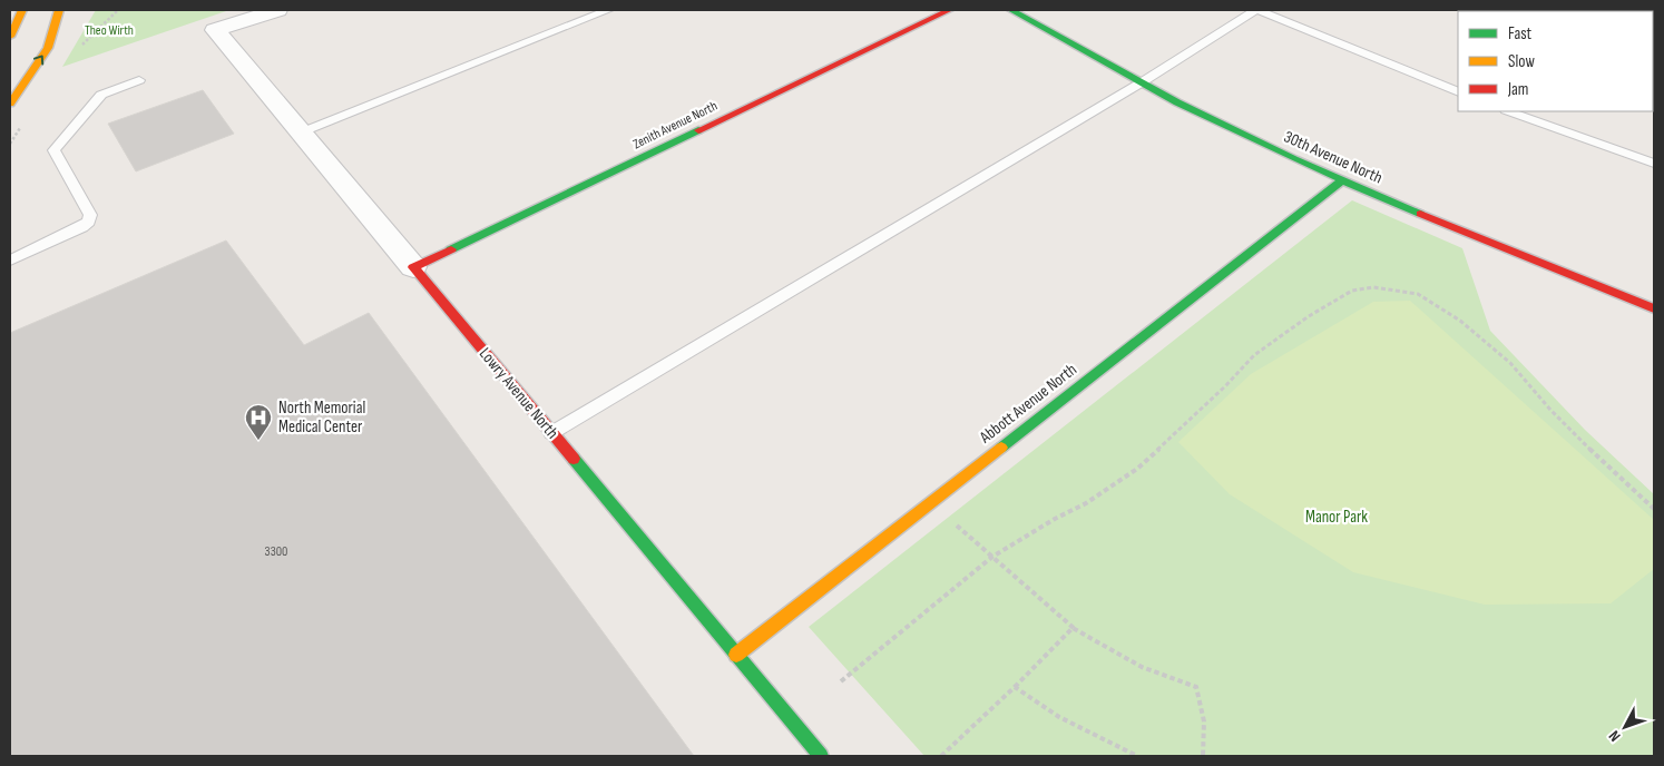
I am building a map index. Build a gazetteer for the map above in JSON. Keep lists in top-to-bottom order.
{
  "streets": {
    "street": [
      "Zenith Avenue North",
      "30th Avenue North",
      "Lowry Avenue North",
      "Abbott Avenue North"
    ]
  },
  "crossings": [
    ["Zenith Avenue North", "Lowry Avenue North"],
    ["30th Avenue North", "Abbott Avenue North"],
    ["Lowry Avenue North", "Abbott Avenue North"]
  ],
  "parks": ["Theo Wirth", "Manor Park"],
  "places": {
    "hospital": ["North Memorial Medical Center"]
  },
  "house_numbers": ["3300"],
  "legend": ["Fast", "Slow", "Jam"],
  "north": "bottom left"
}
